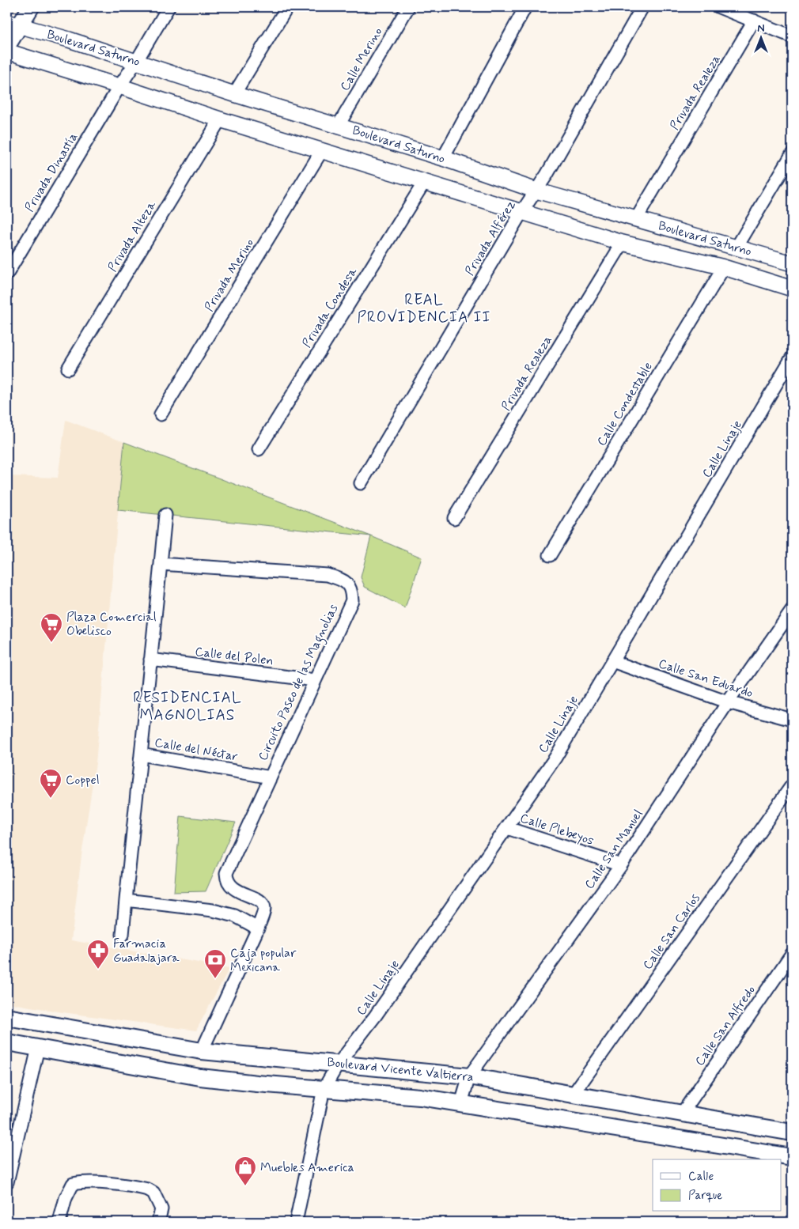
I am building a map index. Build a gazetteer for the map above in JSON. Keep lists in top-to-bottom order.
{
  "streets": {
    "main road": ["Boulevard Vicente Valtierra"],
    "street": [
      "Boulevard Saturno",
      "Calle Merino",
      "Privada Realeza",
      "Privada Dinastía",
      "Privada Alteza",
      "Privada Alférez",
      "Privada Merino",
      "Privada Condesa",
      "Calle Condestable",
      "Calle Linaje",
      "Calle del Polen",
      "Calle San Eduardo",
      "Circuito Paseo de las Magnolias",
      "Calle del Néctar",
      "Calle Plebeyos",
      "Calle San Manuel",
      "Calle San Carlos",
      "Calle San Alfredo"
    ]
  },
  "crossings": [
    ["Boulevard Saturno", "Calle Merino"],
    ["Boulevard Saturno", "Privada Realeza"],
    ["Boulevard Saturno", "Privada Dinastía"],
    ["Boulevard Saturno", "Privada Alteza"],
    ["Boulevard Saturno", "Privada Alférez"],
    ["Boulevard Saturno", "Privada Merino"],
    ["Boulevard Saturno", "Privada Condesa"],
    ["Boulevard Saturno", "Calle Condestable"],
    ["Calle Linaje", "Calle San Eduardo"],
    ["Calle Linaje", "Calle Plebeyos"],
    ["Calle Linaje", "Boulevard Vicente Valtierra"],
    ["Calle del Polen", "Circuito Paseo de las Magnolias"],
    ["Calle San Eduardo", "Calle San Manuel"],
    ["Circuito Paseo de las Magnolias", "Calle del Néctar"],
    ["Circuito Paseo de las Magnolias", "Boulevard Vicente Valtierra"],
    ["Calle Plebeyos", "Calle San Manuel"],
    ["Calle San Manuel", "Boulevard Vicente Valtierra"],
    ["Calle San Carlos", "Boulevard Vicente Valtierra"],
    ["Calle San Alfredo", "Boulevard Vicente Valtierra"]
  ],
  "districts": ["REAL PROVIDENCIA II", "RESIDENCIAL MAGNOLIAS"],
  "places": {
    "supermarket": ["Plaza Comercial Obelisco", "Coppel"],
    "pharmacy": ["Farmacia Guadalajara"],
    "bank": ["Caja popular Mexicana"],
    "shop": ["Muebles America"]
  },
  "legend": ["Calle", "Parque"],
  "north": "top"
}
